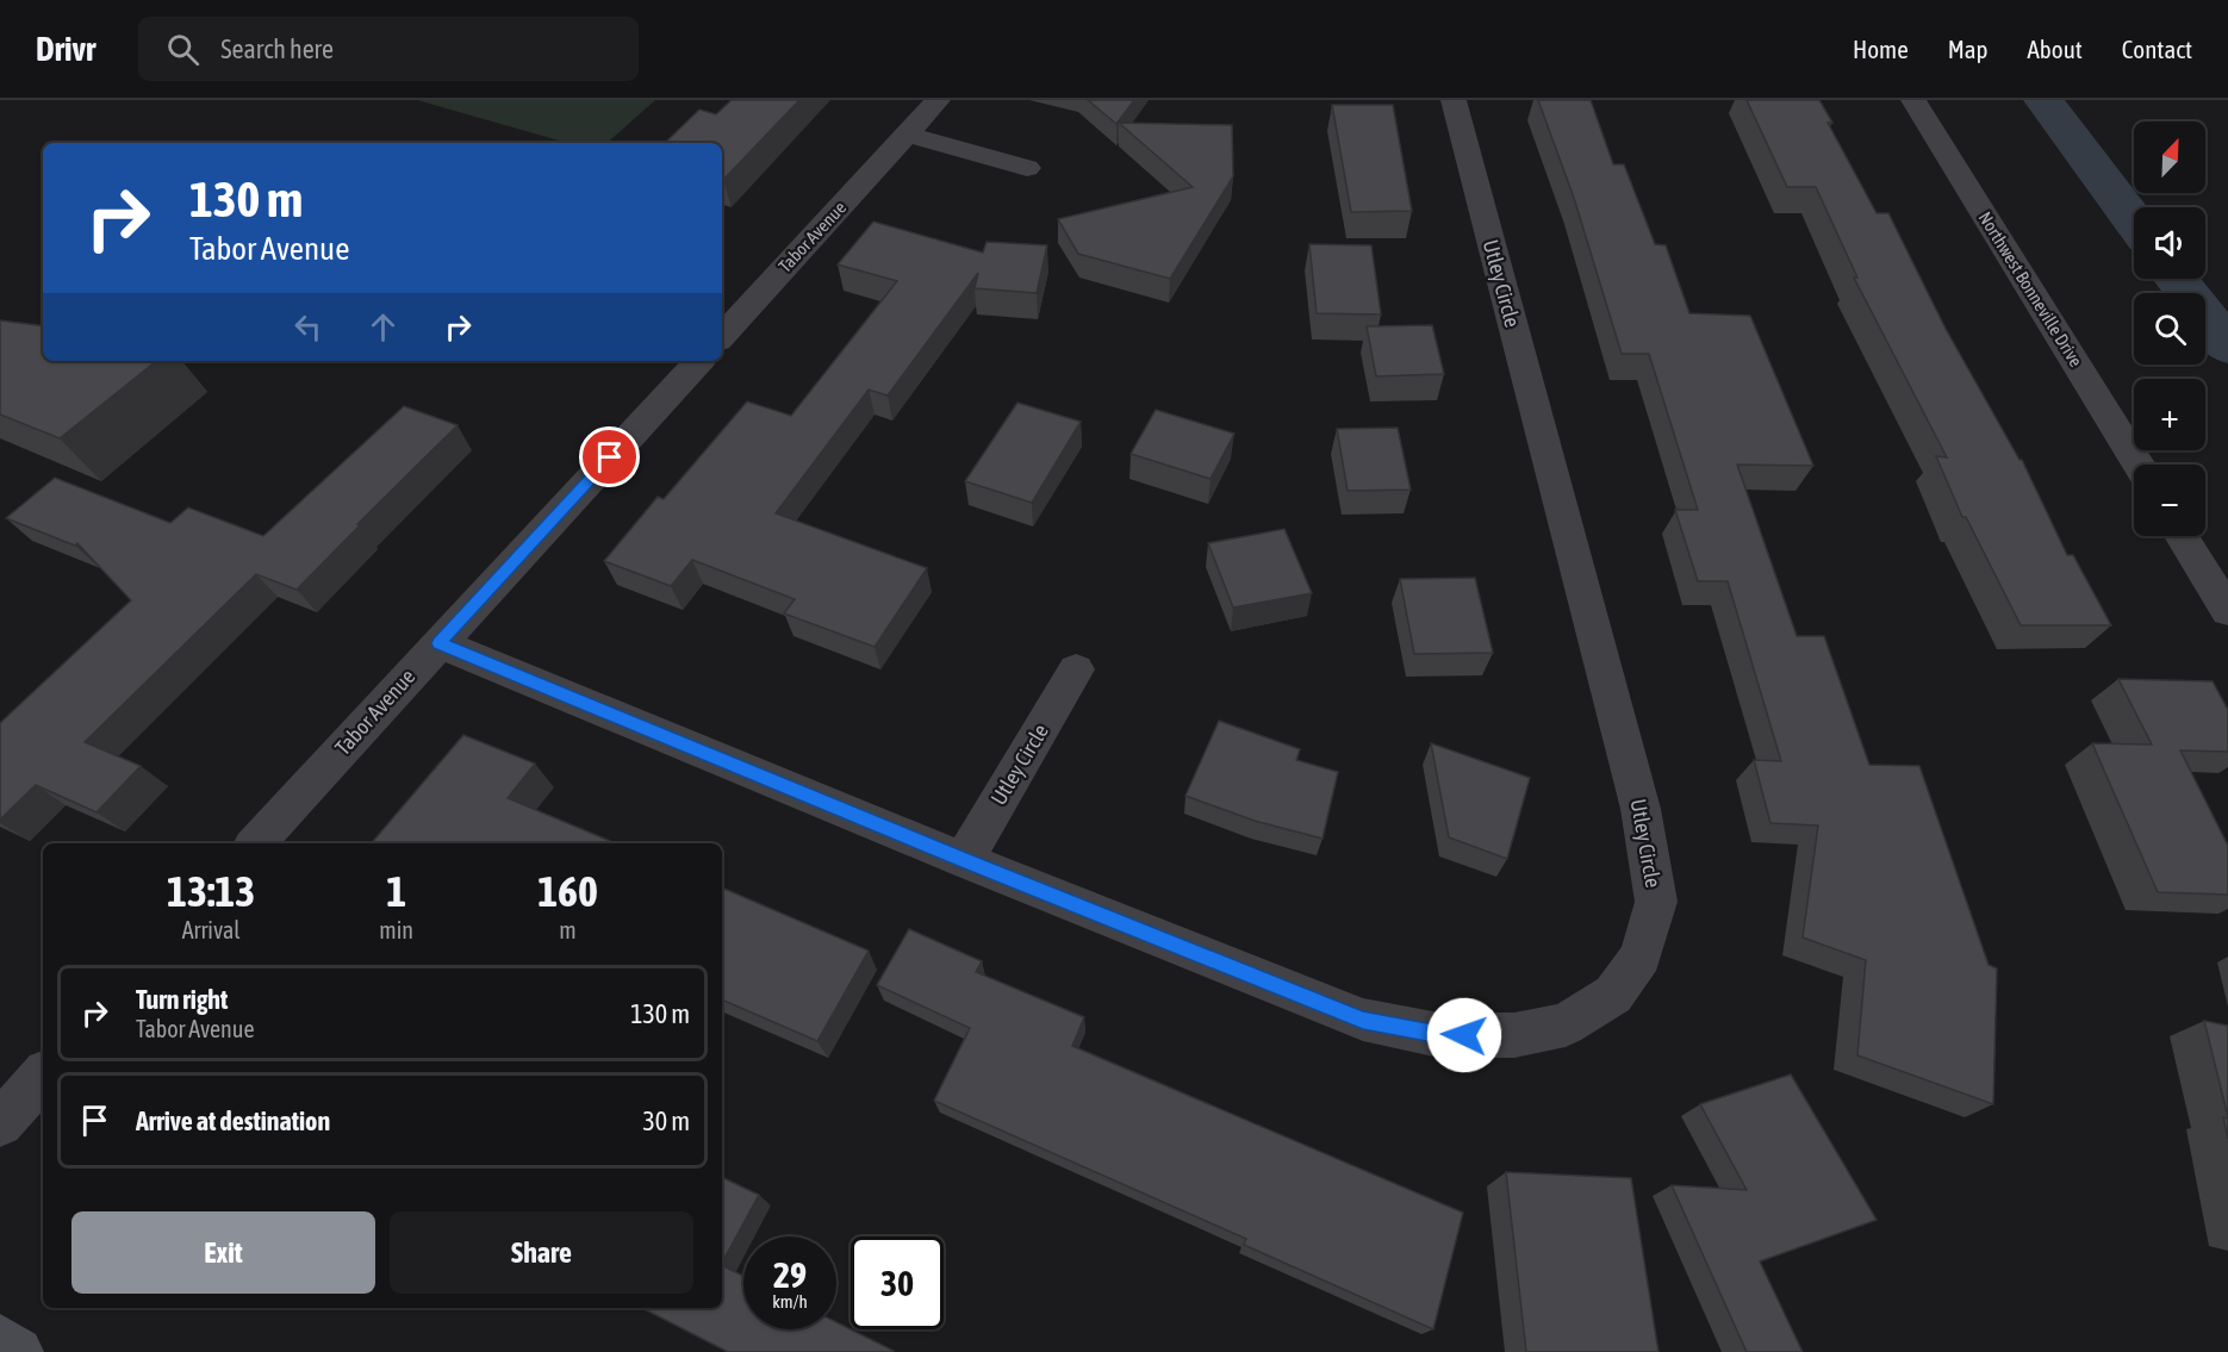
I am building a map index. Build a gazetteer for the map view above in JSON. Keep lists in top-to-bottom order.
{
  "streets": {
    "street": ["Tabor Avenue", "Utley Circle", "Northwest Bonneville Drive"]
  },
  "crossings": [
    ["Tabor Avenue", "Utley Circle"]
  ],
  "north": "top right",
  "page": {
    "header": "Drivr",
    "search": "Search here",
    "nav": [
      "Home",
      "Map",
      "About",
      "Contact"
    ],
    "map_buttons": ["+", "−"],
    "turn": ["130 m", "Tabor Avenue"],
    "eta": [
      "13:13",
      "Arrival",
      "1",
      "min",
      "160",
      "m"
    ],
    "list": [
      {
        "name": "Turn right",
        "note": "Tabor Avenue",
        "value": "130 m"
      },
      {
        "name": "Arrive at destination",
        "value": "30 m"
      }
    ],
    "buttons": ["Exit", "Share"],
    "speed": "29 km/h",
    "limit": "30"
  }
}
